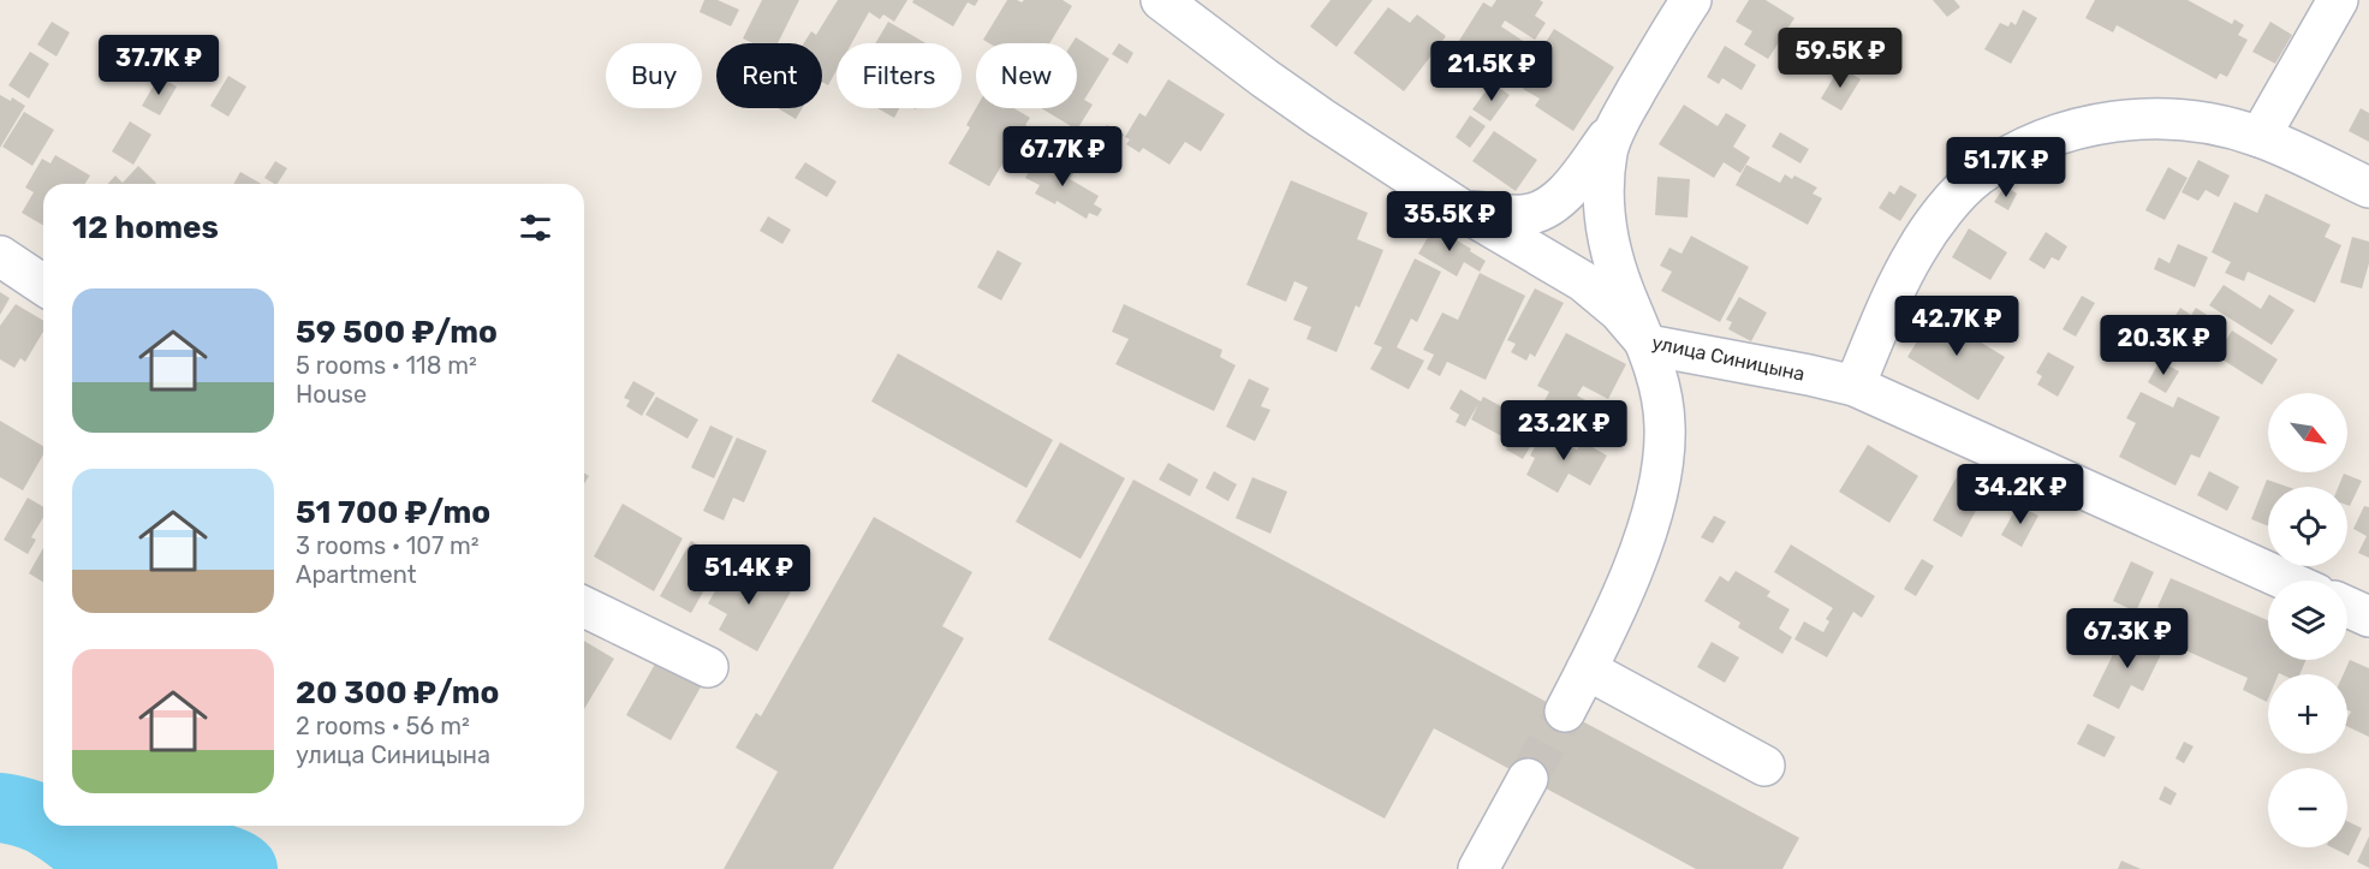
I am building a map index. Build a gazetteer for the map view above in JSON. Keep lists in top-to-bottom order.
{
  "streets": {
    "street": ["улица Синицына"]
  },
  "north": "bottom right",
  "page": {
    "price": [
      "59.5K ₽",
      "37.7K ₽",
      "21.5K ₽",
      "67.7K ₽",
      "51.7K ₽",
      "35.5K ₽",
      "42.7K ₽",
      "20.3K ₽",
      "23.2K ₽",
      "34.2K ₽",
      "51.4K ₽",
      "67.3K ₽"
    ],
    "chip": [
      "Buy",
      "Rent",
      "Filters",
      "New"
    ],
    "heading": "12 homes",
    "list": [
      {
        "name": "59 500 ₽/mo",
        "note": "5 rooms · 118 m² · House"
      },
      {
        "name": "51 700 ₽/mo",
        "note": "3 rooms · 107 m² · Apartment"
      },
      {
        "name": "20 300 ₽/mo",
        "note": "2 rooms · 56 m² · улица Синицына"
      }
    ],
    "map_buttons": ["+", "−"]
  }
}
